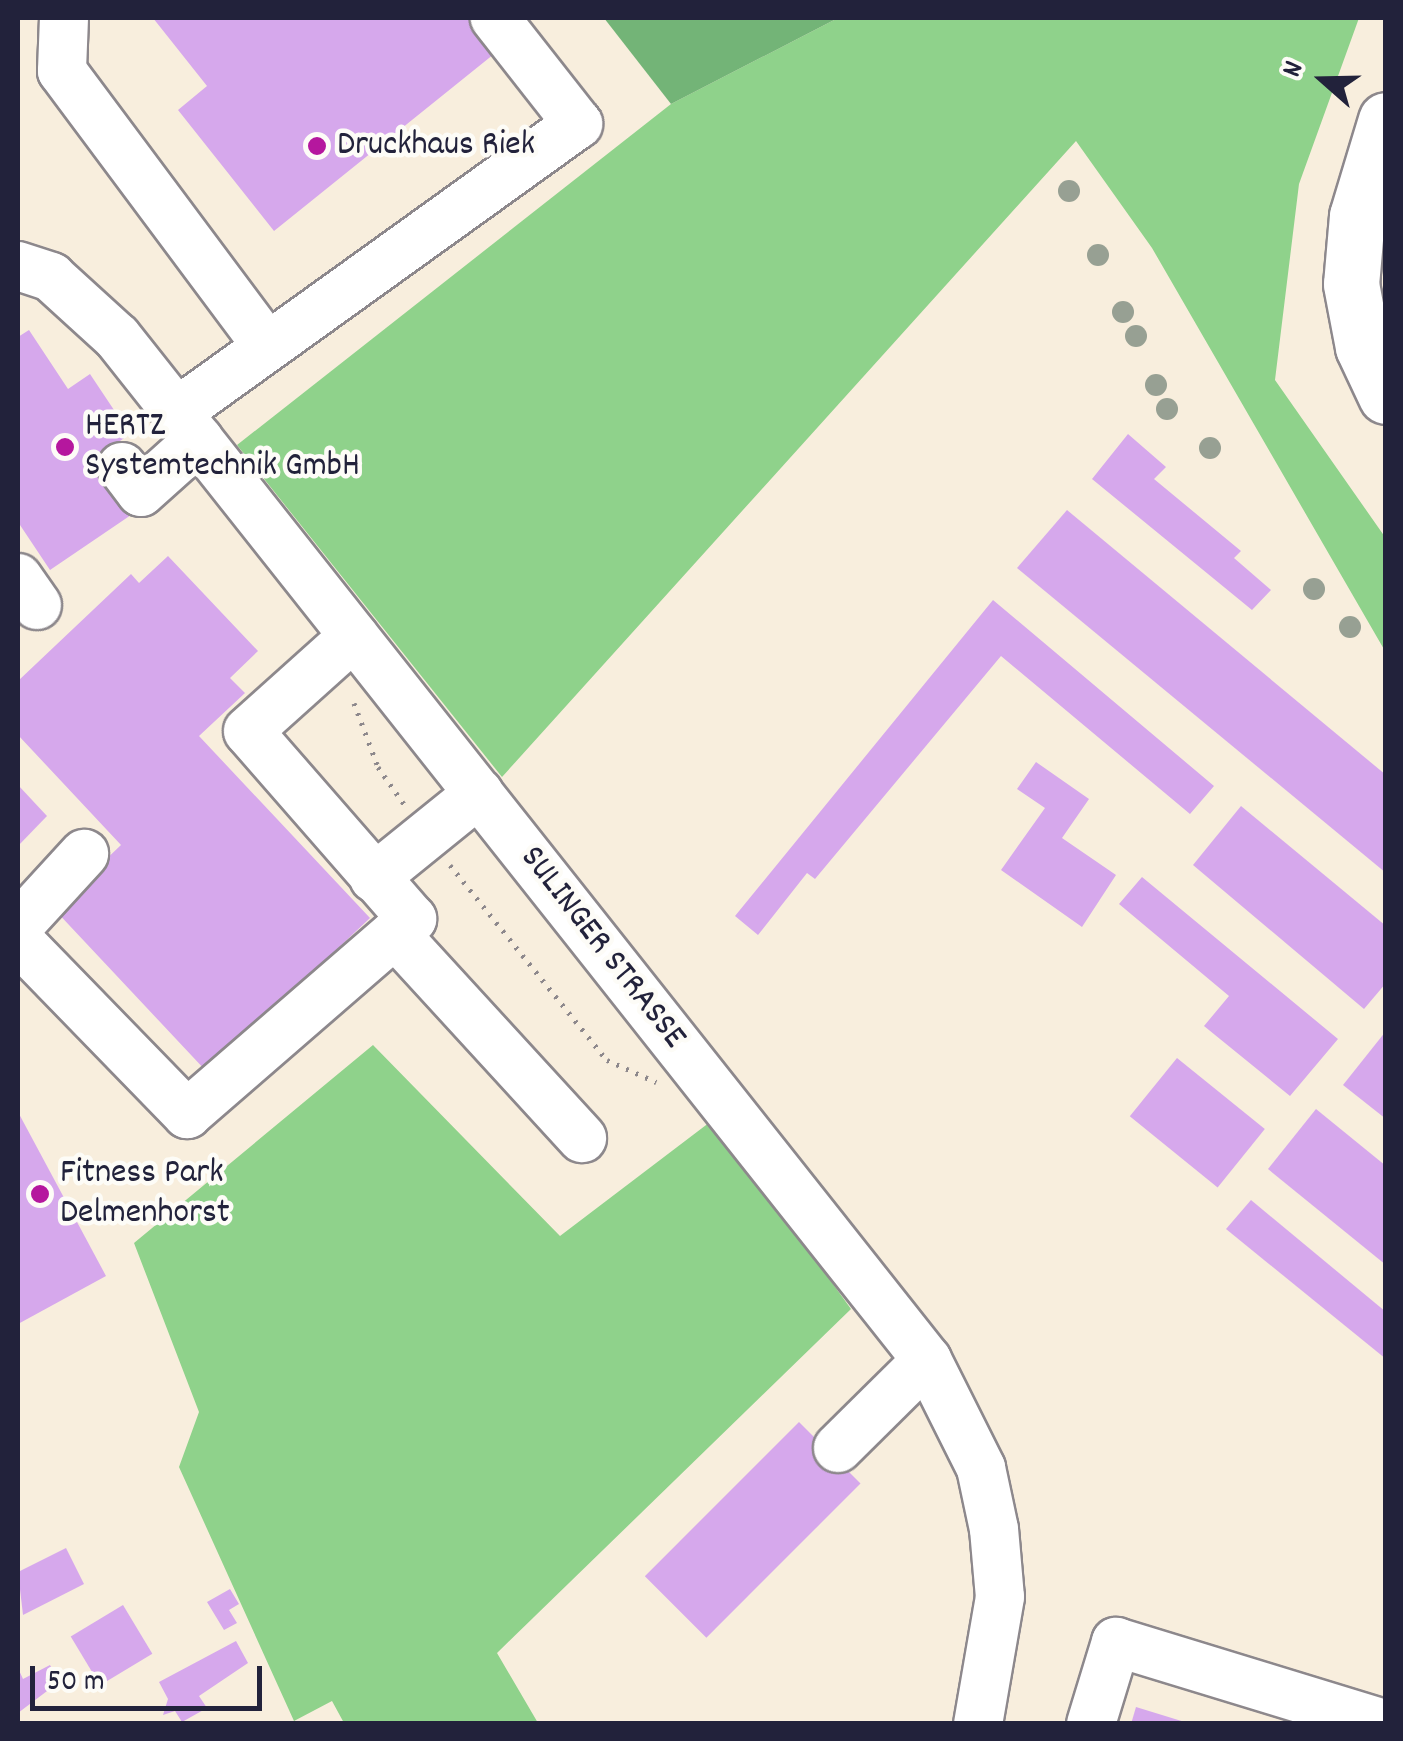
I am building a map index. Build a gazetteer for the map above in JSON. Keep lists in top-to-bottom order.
{
  "streets": {
    "street": ["SULINGER STRASSE"]
  },
  "places": ["Druckhaus Riek", "HERTZ Systemtechnik GmbH", "Fitness Park Delmenhorst"],
  "scale_bar": "50 m",
  "north": "left"
}
